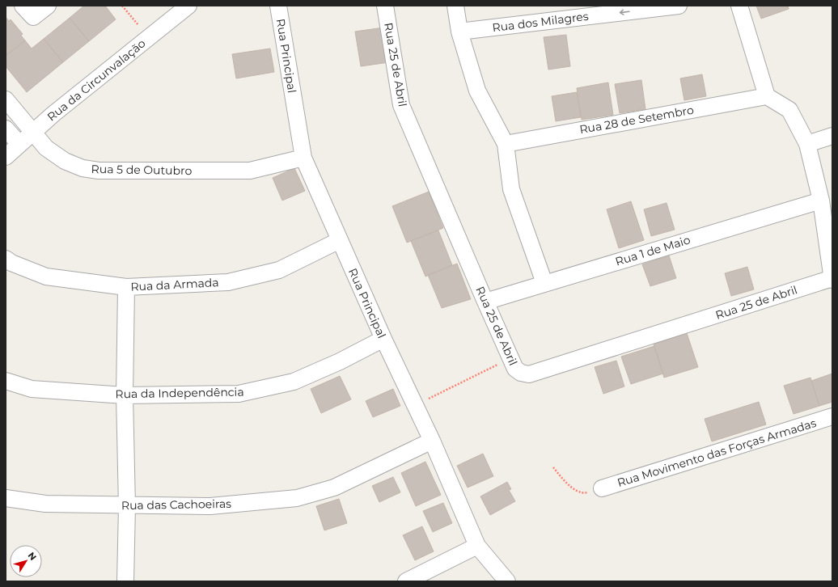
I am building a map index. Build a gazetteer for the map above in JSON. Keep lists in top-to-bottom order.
{
  "streets": {
    "street": [
      "Rua dos Milagres",
      "Rua Principal",
      "Rua 25 de Abril",
      "Rua da Circunvalação",
      "Rua 28 de Setembro",
      "Rua 5 de Outubro",
      "Rua 1 de Maio",
      "Rua da Armada",
      "Rua da Independência",
      "Rua Movimento das Forças Armadas",
      "Rua das Cachoeiras"
    ]
  },
  "crossings": [
    ["Rua Principal", "Rua 5 de Outubro"],
    ["Rua Principal", "Rua da Armada"],
    ["Rua Principal", "Rua da Independência"],
    ["Rua Principal", "Rua das Cachoeiras"],
    ["Rua 25 de Abril", "Rua 1 de Maio"],
    ["Rua da Circunvalação", "Rua 5 de Outubro"]
  ],
  "one_way": ["Rua dos Milagres"],
  "north": "top right"
}
